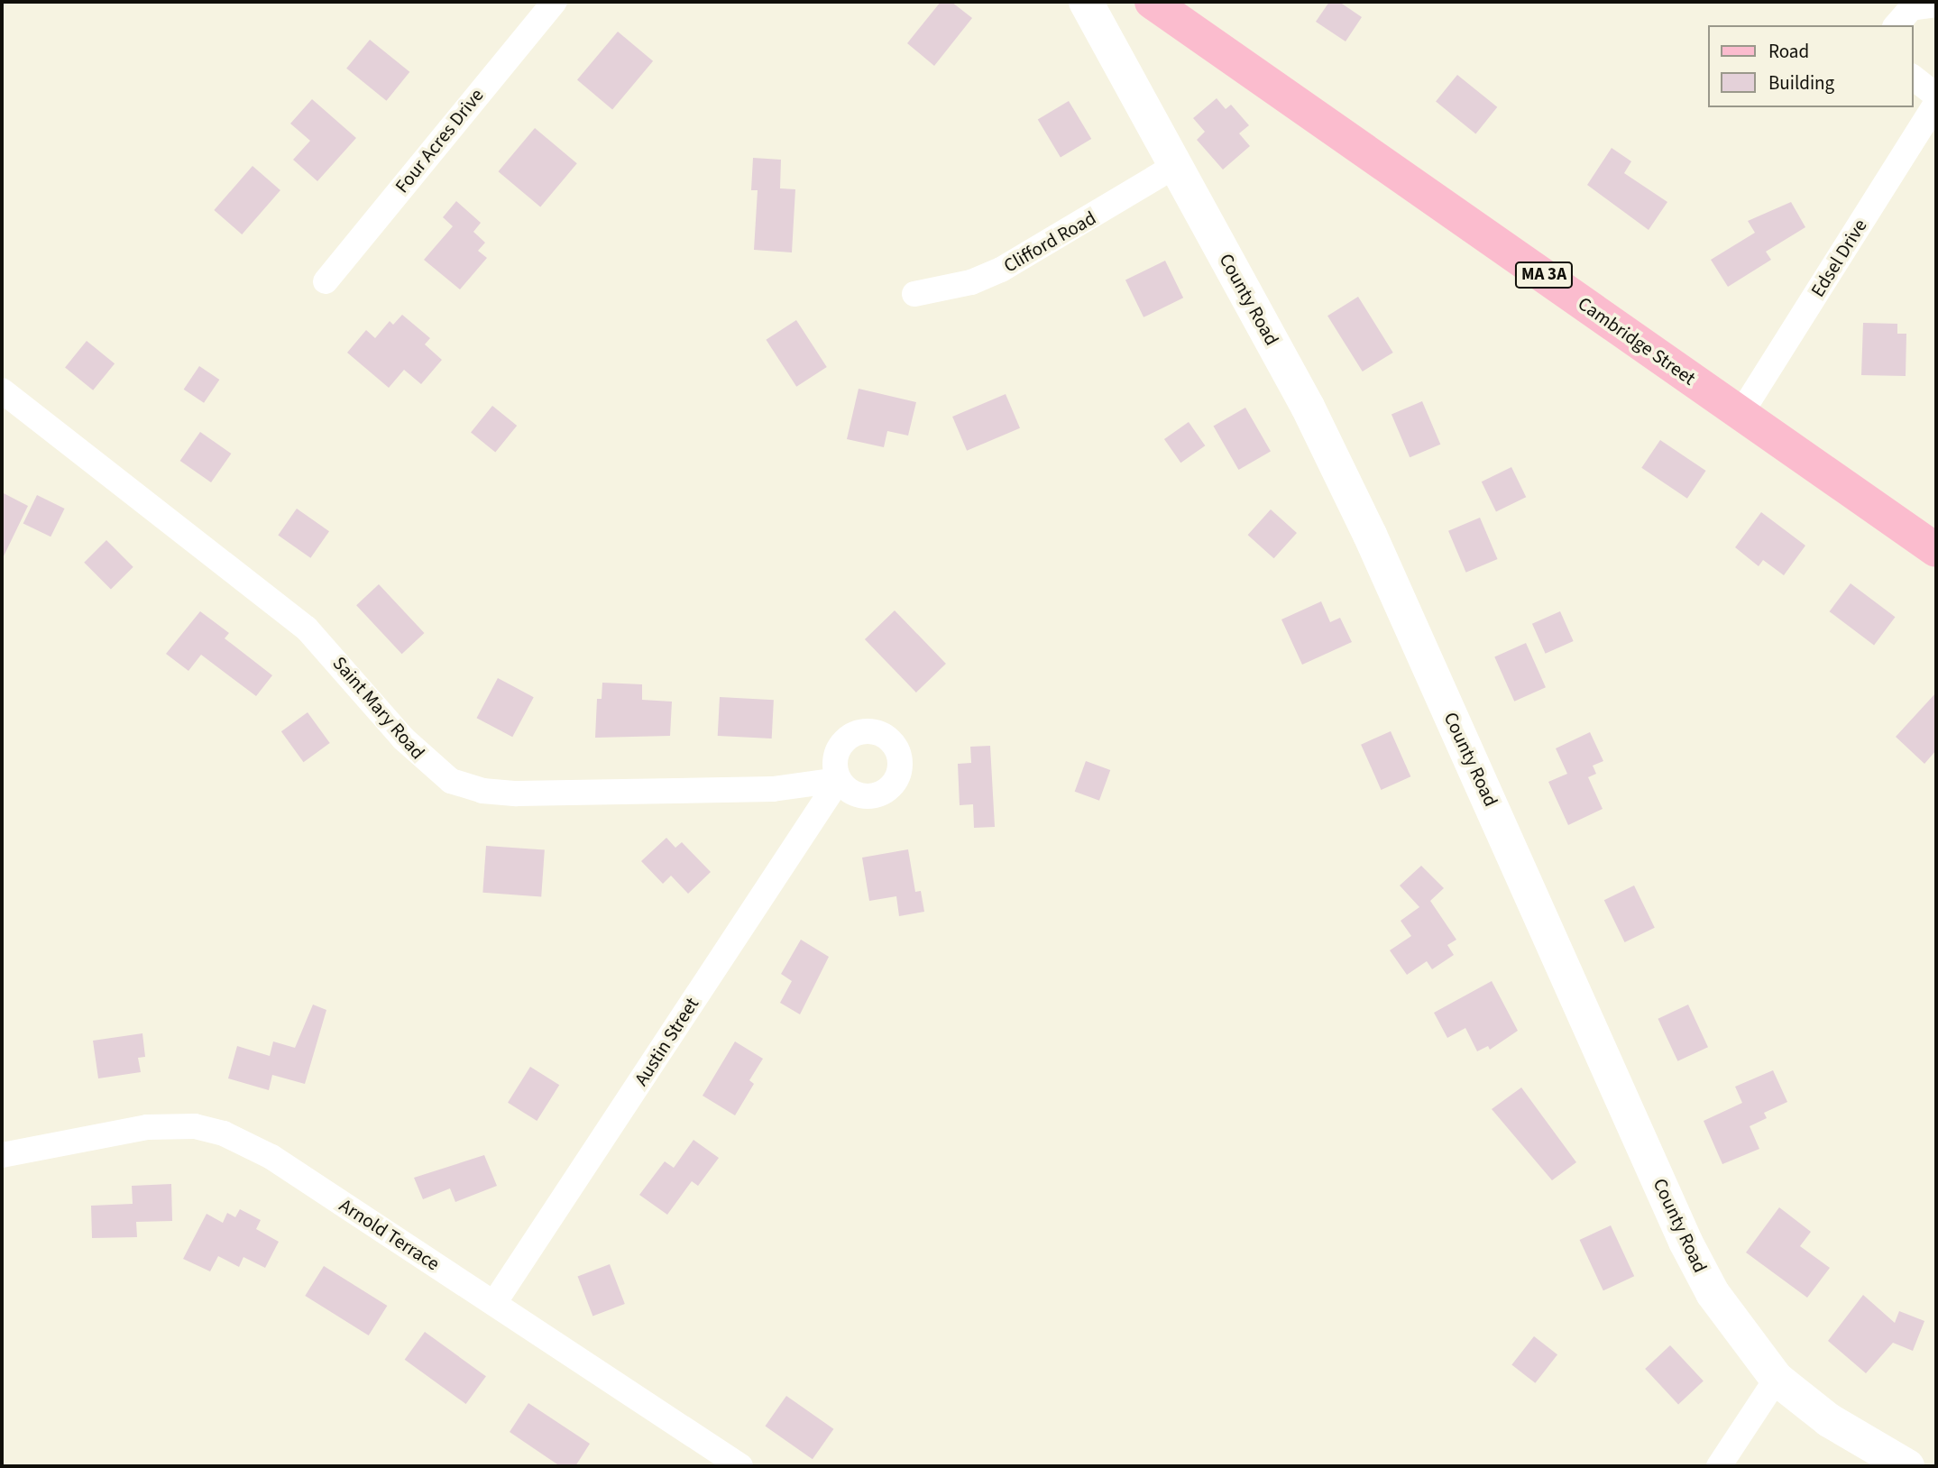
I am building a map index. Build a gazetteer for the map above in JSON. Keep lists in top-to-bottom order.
{
  "streets": {
    "main road": ["MA 3A", "Cambridge Street"],
    "street": [
      "Four Acres Drive",
      "Clifford Road",
      "Edsel Drive",
      "County Road",
      "Saint Mary Road",
      "Austin Street",
      "Arnold Terrace"
    ]
  },
  "crossings": [
    ["Clifford Road", "County Road"],
    ["Edsel Drive", "Cambridge Street"],
    ["Saint Mary Road", "Austin Street"],
    ["Austin Street", "Arnold Terrace"]
  ],
  "legend": ["Road", "Building"]
}
